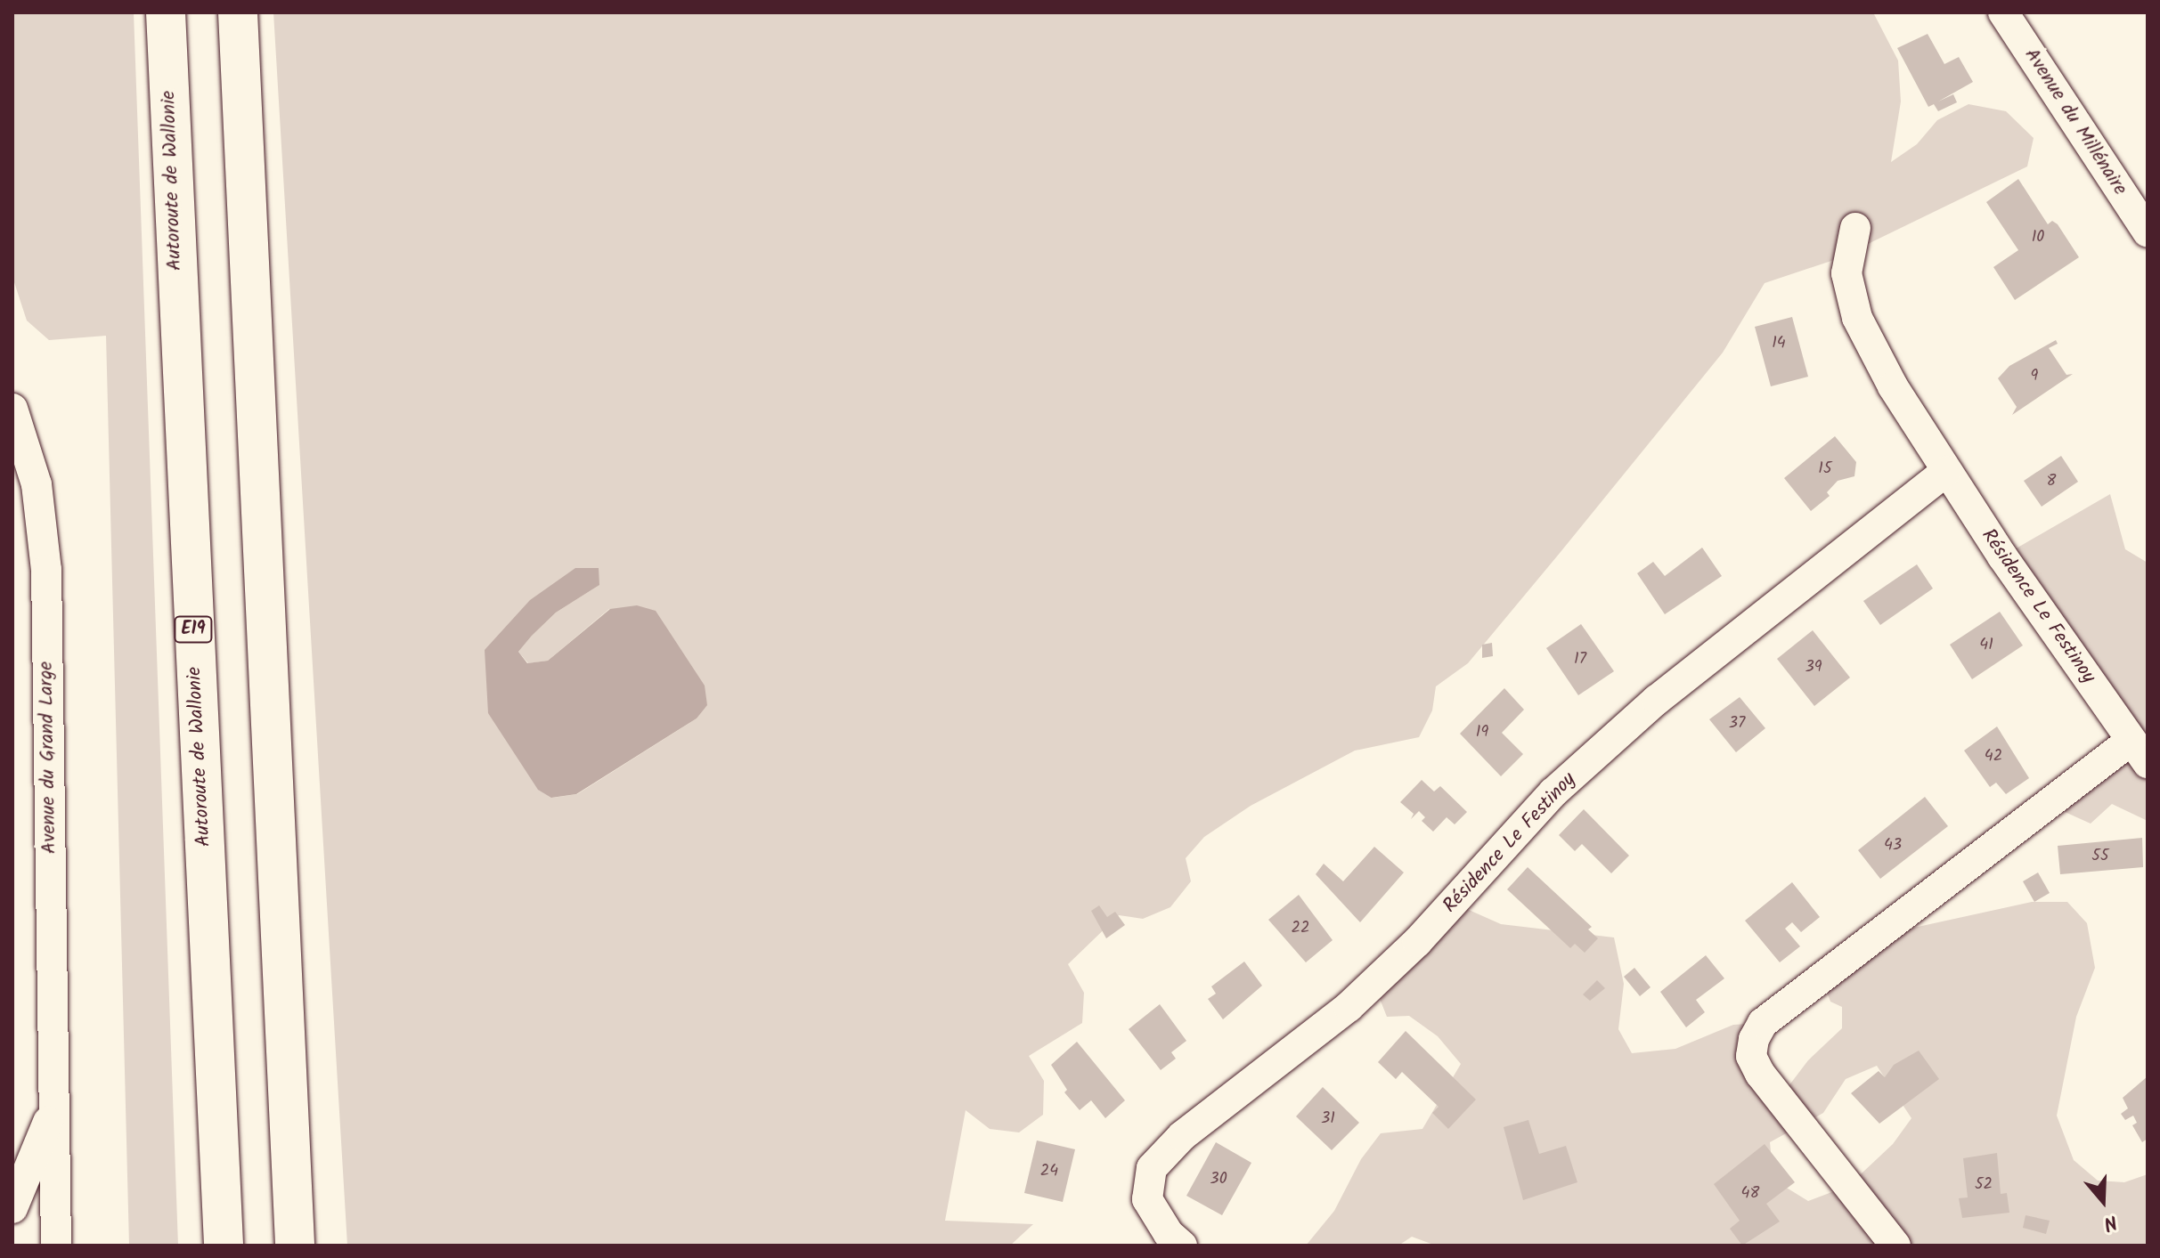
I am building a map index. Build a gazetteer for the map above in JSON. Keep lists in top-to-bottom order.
{
  "streets": {
    "highway": ["Autoroute de Wallonie", "E19"],
    "street": ["Avenue du Millénaire", "Résidence Le Festinoy", "Avenue du Grand Large"]
  },
  "house_numbers": [
    "10",
    "14",
    "9",
    "15",
    "8",
    "41",
    "17",
    "39",
    "37",
    "19",
    "42",
    "43",
    "55",
    "22",
    "31",
    "24",
    "30",
    "52",
    "48"
  ],
  "north": "bottom"
}
